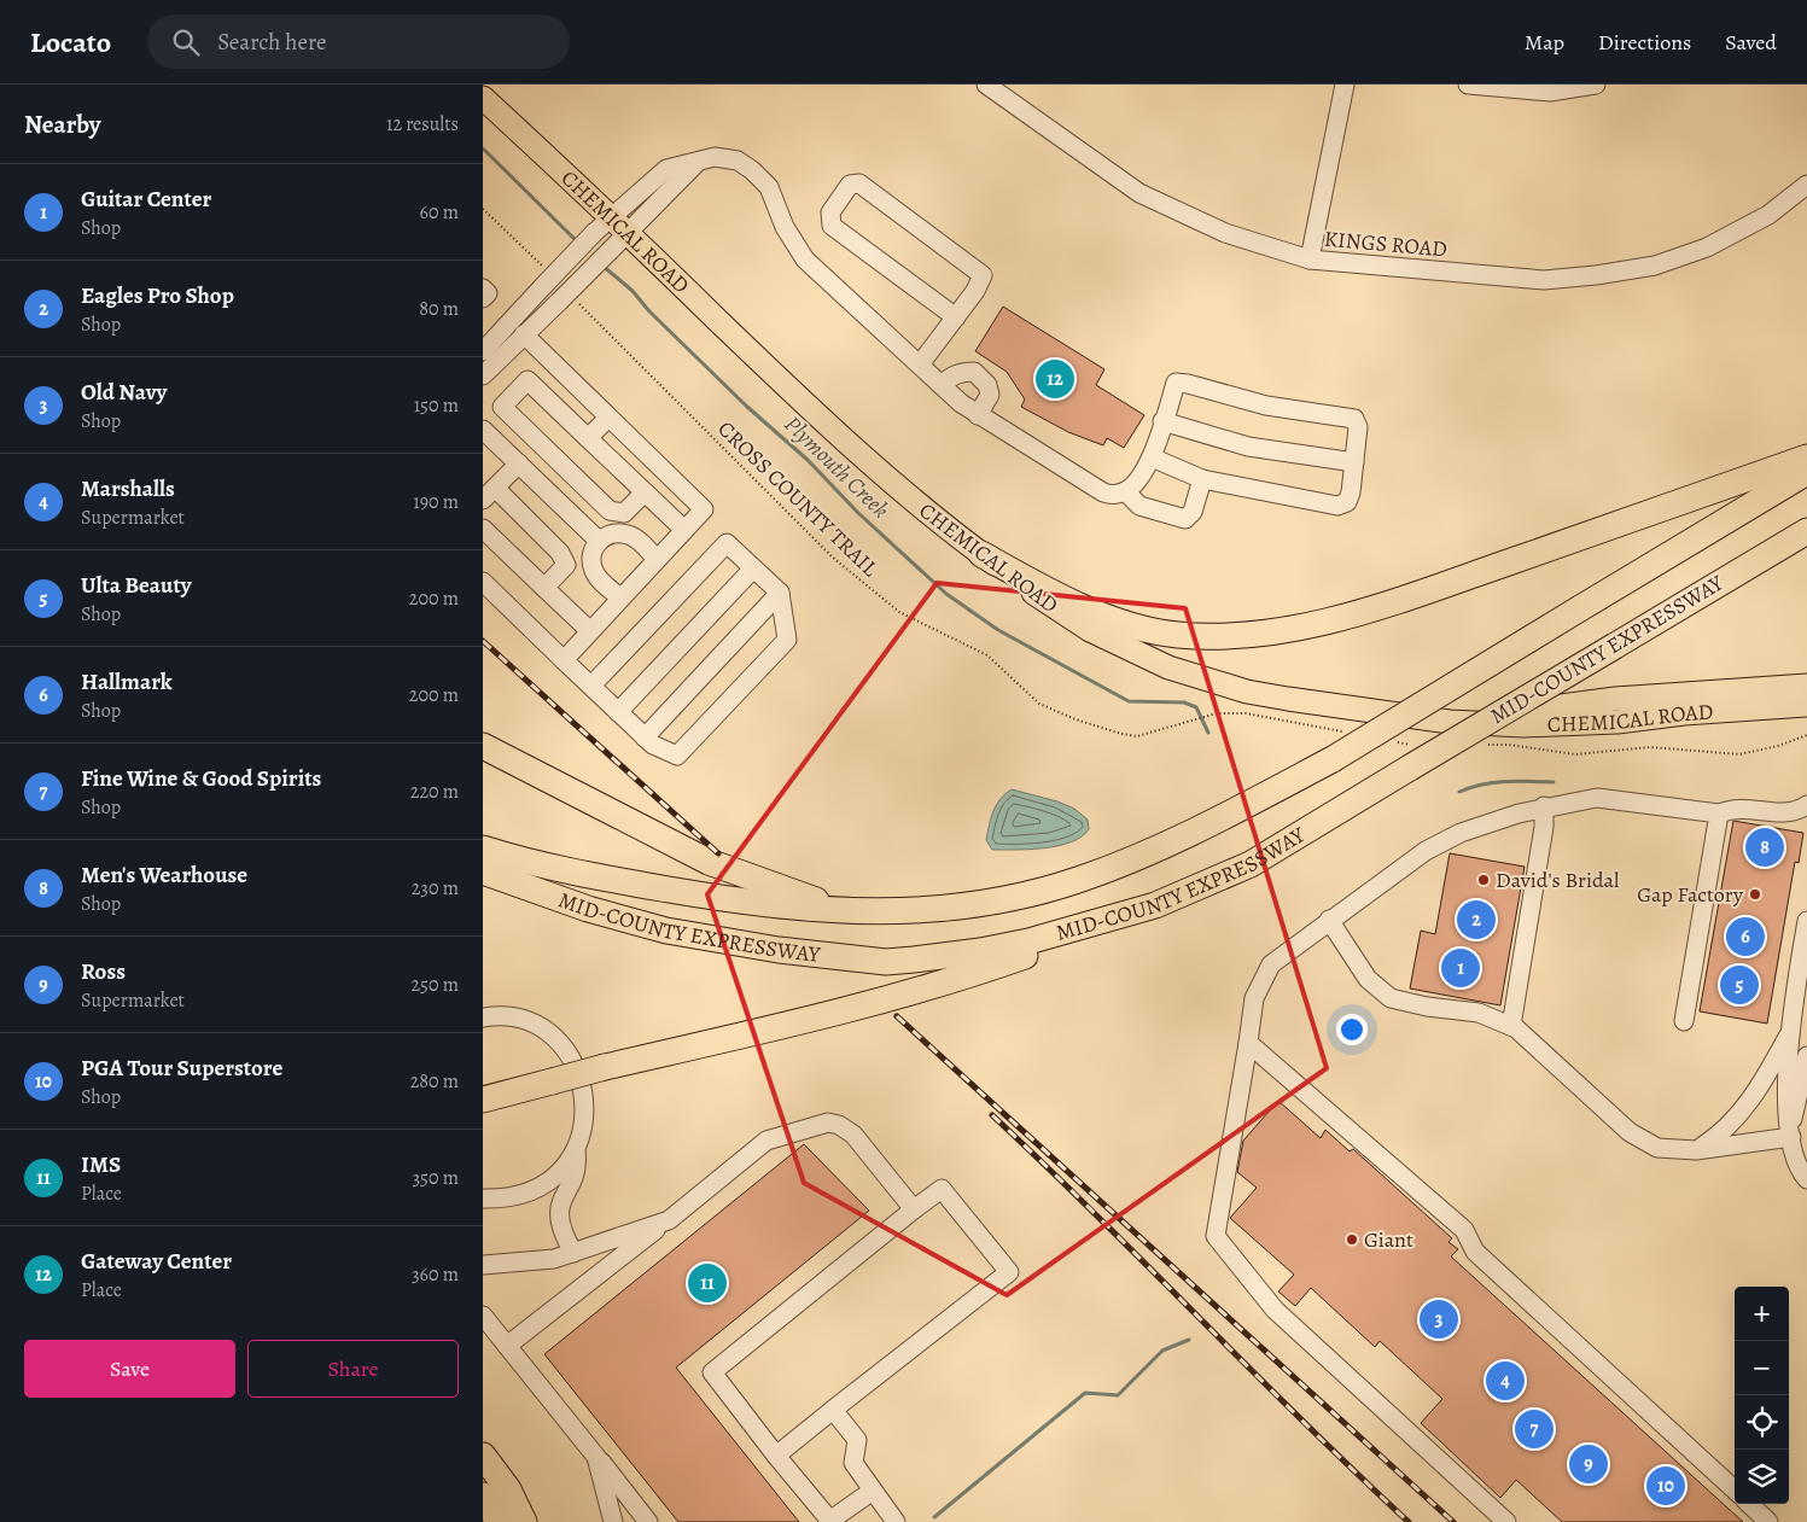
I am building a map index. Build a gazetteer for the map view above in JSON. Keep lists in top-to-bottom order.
{
  "streets": {
    "highway": ["MID-COUNTY EXPRESSWAY"],
    "main road": ["CHEMICAL ROAD"],
    "street": ["KINGS ROAD"],
    "path": ["CROSS COUNTY TRAIL"]
  },
  "water": ["Plymouth Creek"],
  "places": ["David's Bridal", "Gap Factory", "Giant"],
  "page": {
    "header": "Locato",
    "search": "Search here",
    "nav": ["Map", "Directions", "Saved"],
    "heading": ["Nearby", "12 results"],
    "list": [
      {
        "mark": "1",
        "name": "Guitar Center",
        "note": "Shop",
        "value": "60 m"
      },
      {
        "mark": "2",
        "name": "Eagles Pro Shop",
        "note": "Shop",
        "value": "80 m"
      },
      {
        "mark": "3",
        "name": "Old Navy",
        "note": "Shop",
        "value": "150 m"
      },
      {
        "mark": "4",
        "name": "Marshalls",
        "note": "Supermarket",
        "value": "190 m"
      },
      {
        "mark": "5",
        "name": "Ulta Beauty",
        "note": "Shop",
        "value": "200 m"
      },
      {
        "mark": "6",
        "name": "Hallmark",
        "note": "Shop",
        "value": "200 m"
      },
      {
        "mark": "7",
        "name": "Fine Wine & Good Spirits",
        "note": "Shop",
        "value": "220 m"
      },
      {
        "mark": "8",
        "name": "Men's Wearhouse",
        "note": "Shop",
        "value": "230 m"
      },
      {
        "mark": "9",
        "name": "Ross",
        "note": "Supermarket",
        "value": "250 m"
      },
      {
        "mark": "10",
        "name": "PGA Tour Superstore",
        "note": "Shop",
        "value": "280 m"
      },
      {
        "mark": "11",
        "name": "IMS",
        "note": "Place",
        "value": "350 m"
      },
      {
        "mark": "12",
        "name": "Gateway Center",
        "note": "Place",
        "value": "360 m"
      }
    ],
    "pins": [
      "12",
      "8",
      "2",
      "6",
      "1",
      "5",
      "11",
      "3",
      "4",
      "7",
      "9",
      "10"
    ],
    "map_buttons": ["+", "−"],
    "buttons": ["Save", "Share"]
  }
}
